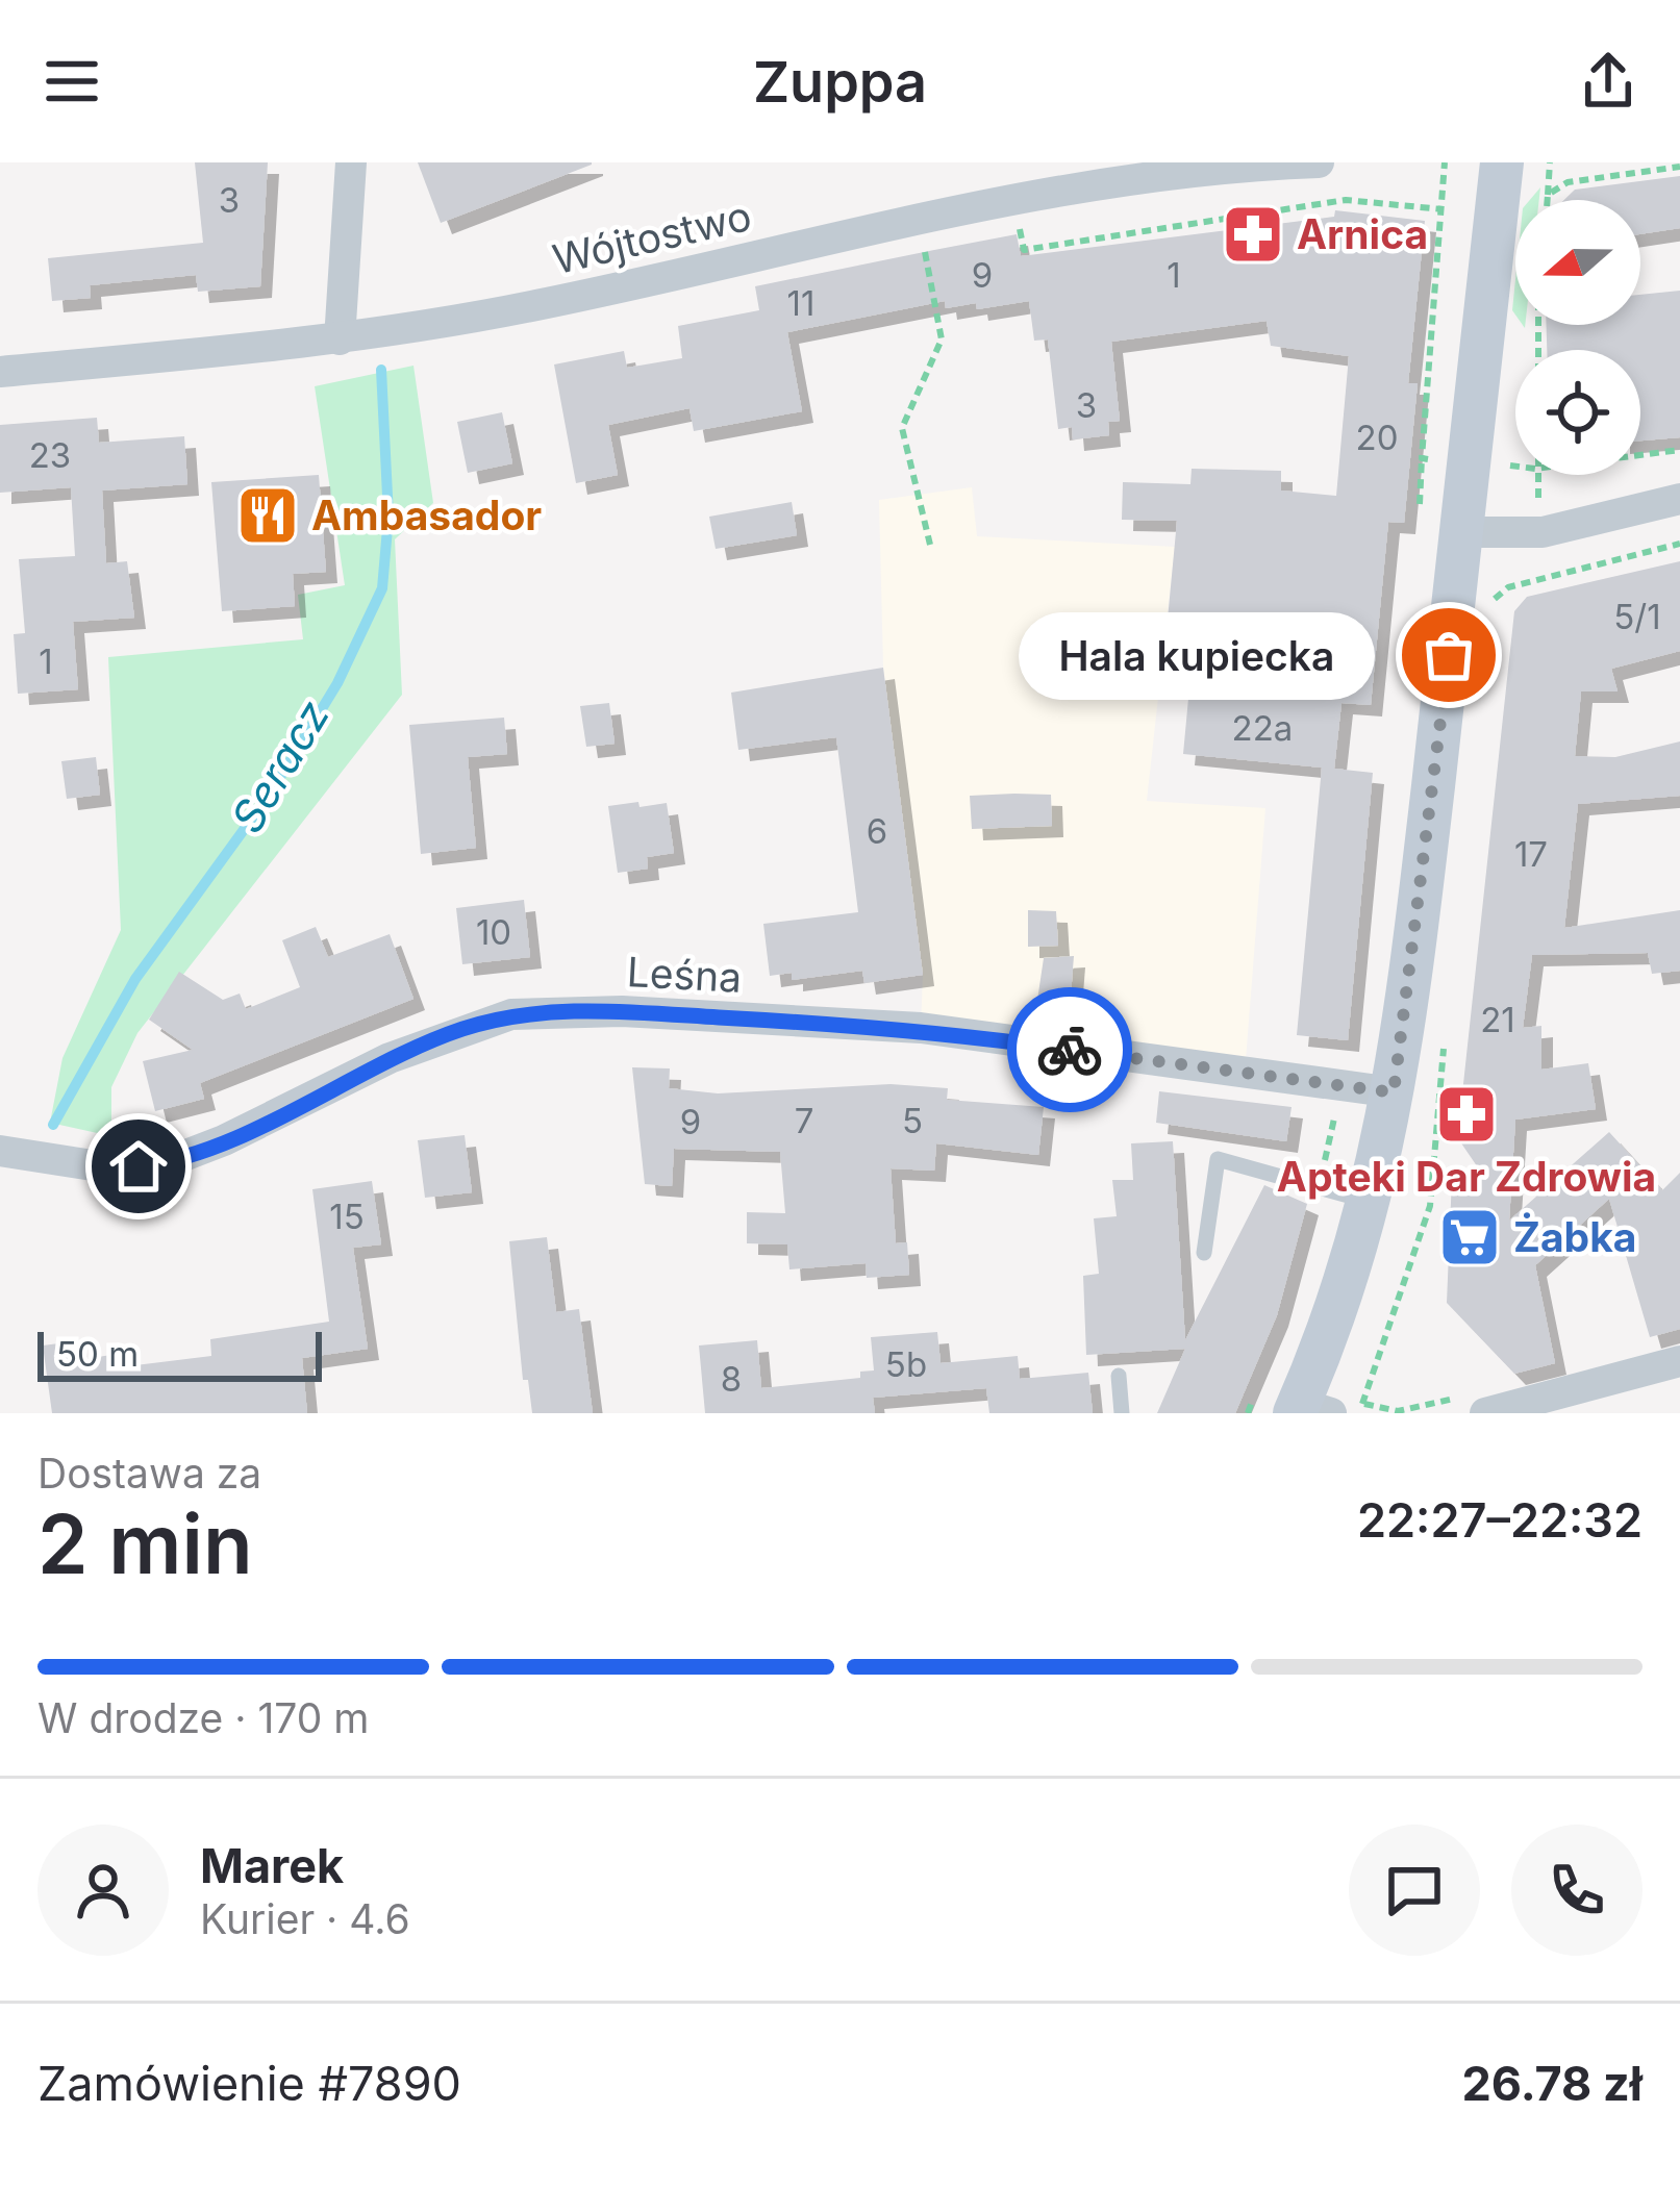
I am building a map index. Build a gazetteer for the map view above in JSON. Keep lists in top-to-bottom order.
{
  "streets": {
    "street": ["Wójtostwo", "Leśna"]
  },
  "water": ["Seracz"],
  "places": {
    "pharmacy": ["Arnica", "Apteki Dar Zdrowia"],
    "restaurant": ["Ambasador"],
    "other": ["Hala kupiecka"],
    "supermarket": ["Żabka"]
  },
  "house_numbers": [
    "3",
    "9",
    "1",
    "11",
    "3",
    "20",
    "23",
    "5/1",
    "1",
    "22a",
    "6",
    "17",
    "10",
    "21",
    "7",
    "5",
    "9",
    "15",
    "5b",
    "8"
  ],
  "scale_bar": "50 m",
  "north": "left",
  "page": {
    "header": "Zuppa",
    "bubble": "Hala kupiecka",
    "scale": "50 m",
    "heading": ["2 min", "Dostawa za", "22:27–22:32"],
    "panel": [
      "Marek",
      "Kurier · 4.6",
      "Zamówienie #7890",
      "26.78 zł"
    ],
    "bar": "W drodze · 170 m"
  }
}
